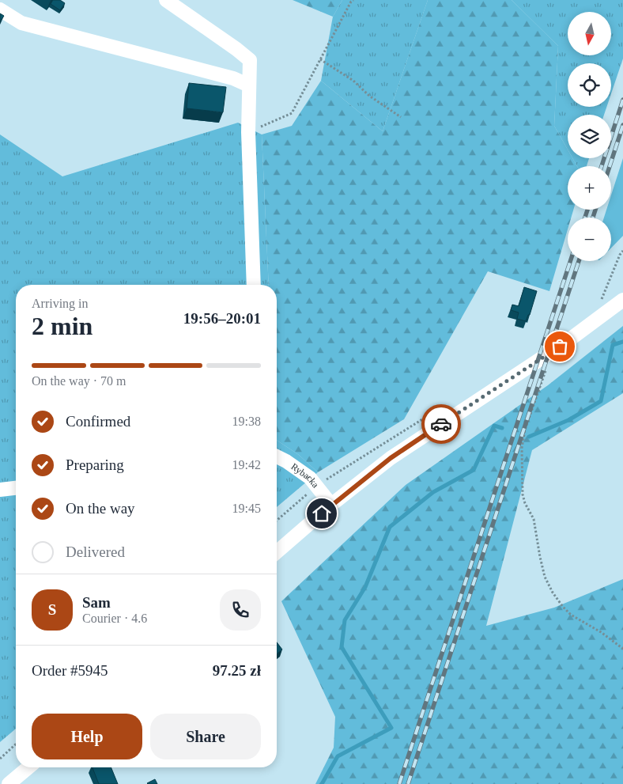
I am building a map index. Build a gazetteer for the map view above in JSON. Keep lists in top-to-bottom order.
{
  "streets": {
    "street": ["Rybacka"]
  },
  "north": "bottom",
  "page": {
    "map_buttons": ["+", "−"],
    "heading": ["2 min", "Arriving in", "19:56–20:01"],
    "panel": [
      "Sam",
      "Courier · 4.6",
      "Order #5945",
      "97.25 zł"
    ],
    "bar": "On the way · 70 m",
    "list": [
      ["Confirmed", "19:38"],
      ["Preparing", "19:42"],
      ["On the way", "19:45"],
      "Delivered"
    ],
    "round": "S",
    "buttons": ["Help", "Share"]
  }
}
